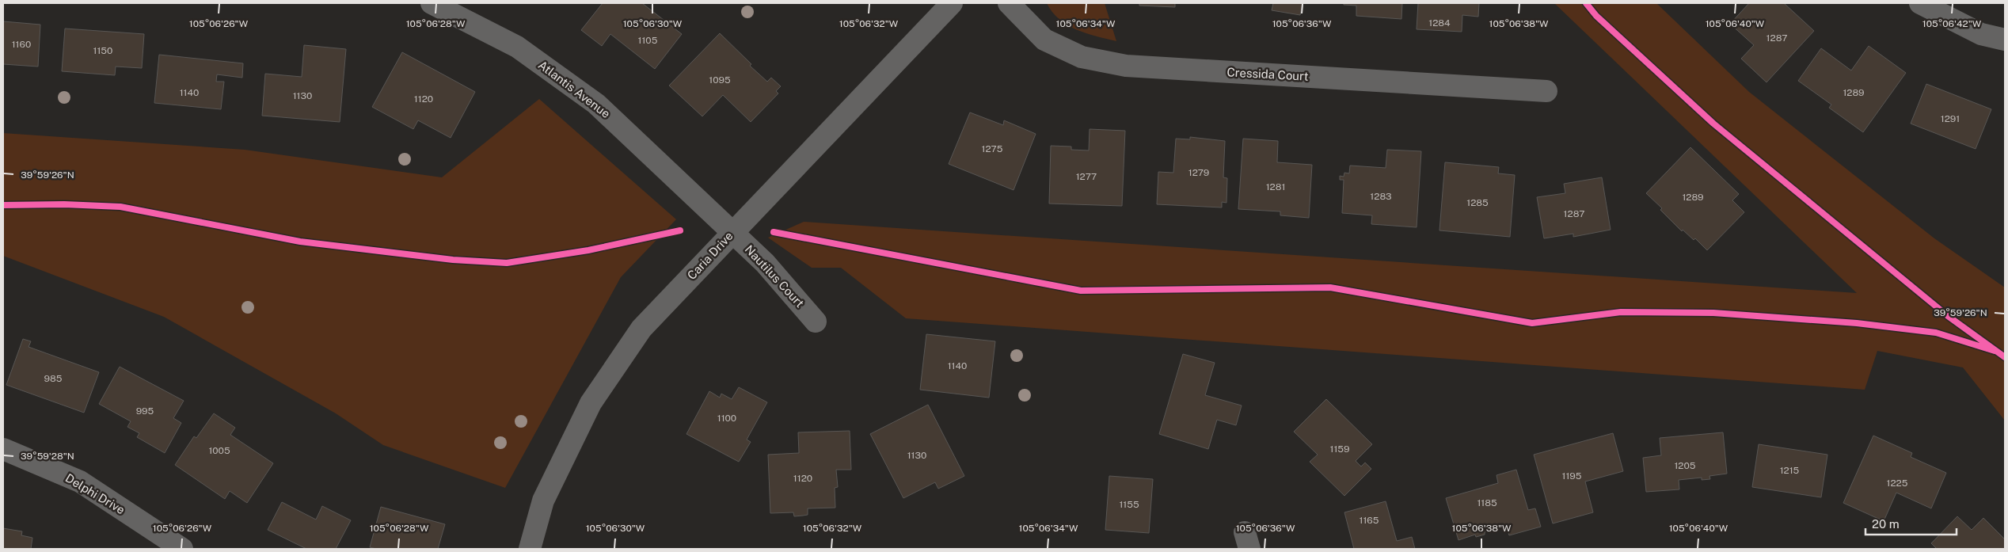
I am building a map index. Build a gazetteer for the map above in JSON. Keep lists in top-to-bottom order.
{
  "streets": {
    "street": [
      "Cressida Court",
      "Atlantis Avenue",
      "Caria Drive",
      "Nautilus Court",
      "Delphi Drive"
    ]
  },
  "crossings": [
    ["Atlantis Avenue", "Caria Drive"],
    ["Atlantis Avenue", "Nautilus Court"],
    ["Caria Drive", "Nautilus Court"]
  ],
  "house_numbers": [
    "1284",
    "1287",
    "1105",
    "1160",
    "1150",
    "1095",
    "1140",
    "1289",
    "1130",
    "1120",
    "1291",
    "1275",
    "1279",
    "1277",
    "1281",
    "1283",
    "1289",
    "1285",
    "1287",
    "1140",
    "985",
    "995",
    "1100",
    "1159",
    "1005",
    "1130",
    "1205",
    "1215",
    "1195",
    "1120",
    "1225",
    "1185",
    "1155",
    "1165"
  ],
  "scale_bar": "20 m",
  "coordinates": [
    "105°06'26\"W",
    "105°06'28\"W",
    "105°06'30\"W",
    "105°06'32\"W",
    "105°06'34\"W",
    "105°06'36\"W",
    "105°06'38\"W",
    "105°06'40\"W",
    "105°06'42\"W",
    "39°59'26\"N",
    "39°59'28\"N"
  ]
}
